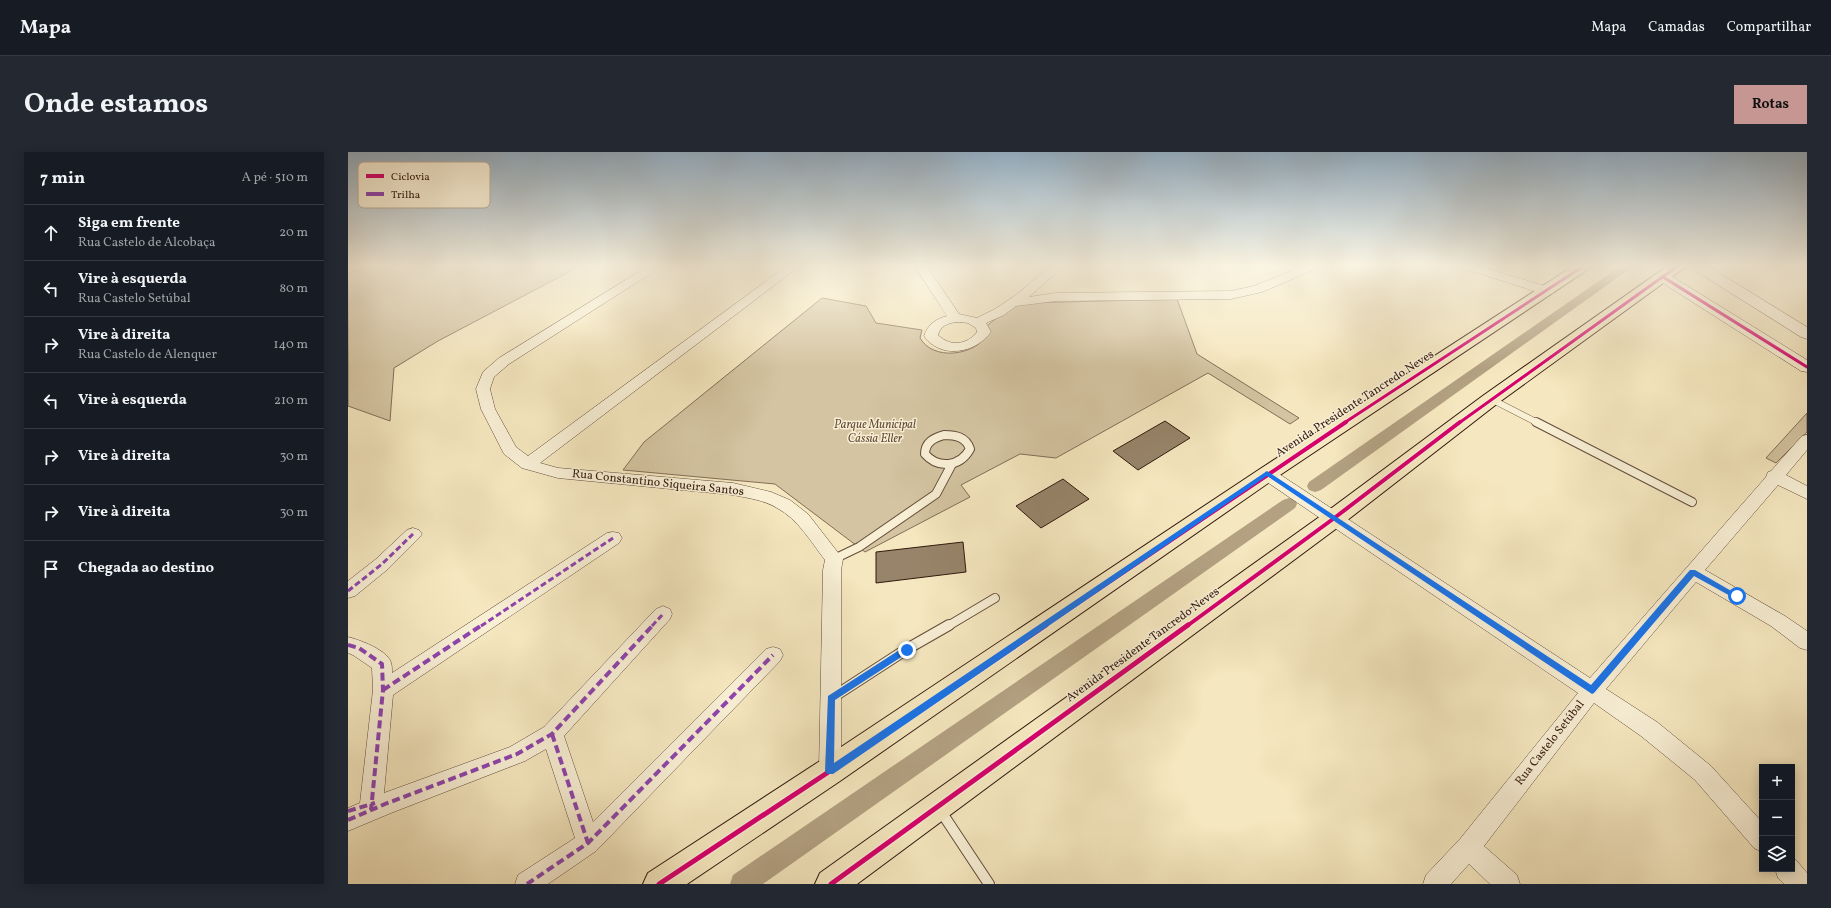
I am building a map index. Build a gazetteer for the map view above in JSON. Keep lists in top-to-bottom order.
{
  "streets": {
    "main road": ["Avenida Presidente Tancredo Neves"],
    "street": ["Rua Constantino Siqueira Santos", "Rua Castelo Setúbal"]
  },
  "parks": ["Parque Municipal Cássia Eller"],
  "legend": ["Ciclovia", "Trilha"],
  "page": {
    "header": "Mapa",
    "nav": ["Mapa", "Camadas", "Compartilhar"],
    "title": "Onde estamos",
    "buttons": "Rotas",
    "heading": ["7 min", "A pé · 510 m"],
    "list": [
      ["Siga em frente", "Rua Castelo de Alcobaça", "20 m"],
      ["Vire à esquerda", "Rua Castelo Setúbal", "80 m"],
      ["Vire à direita", "Rua Castelo de Alenquer", "140 m"],
      ["Vire à esquerda", "210 m"],
      ["Vire à direita", "30 m"],
      ["Vire à direita", "30 m"],
      "Chegada ao destino"
    ],
    "map_buttons": ["+", "−"]
  }
}
